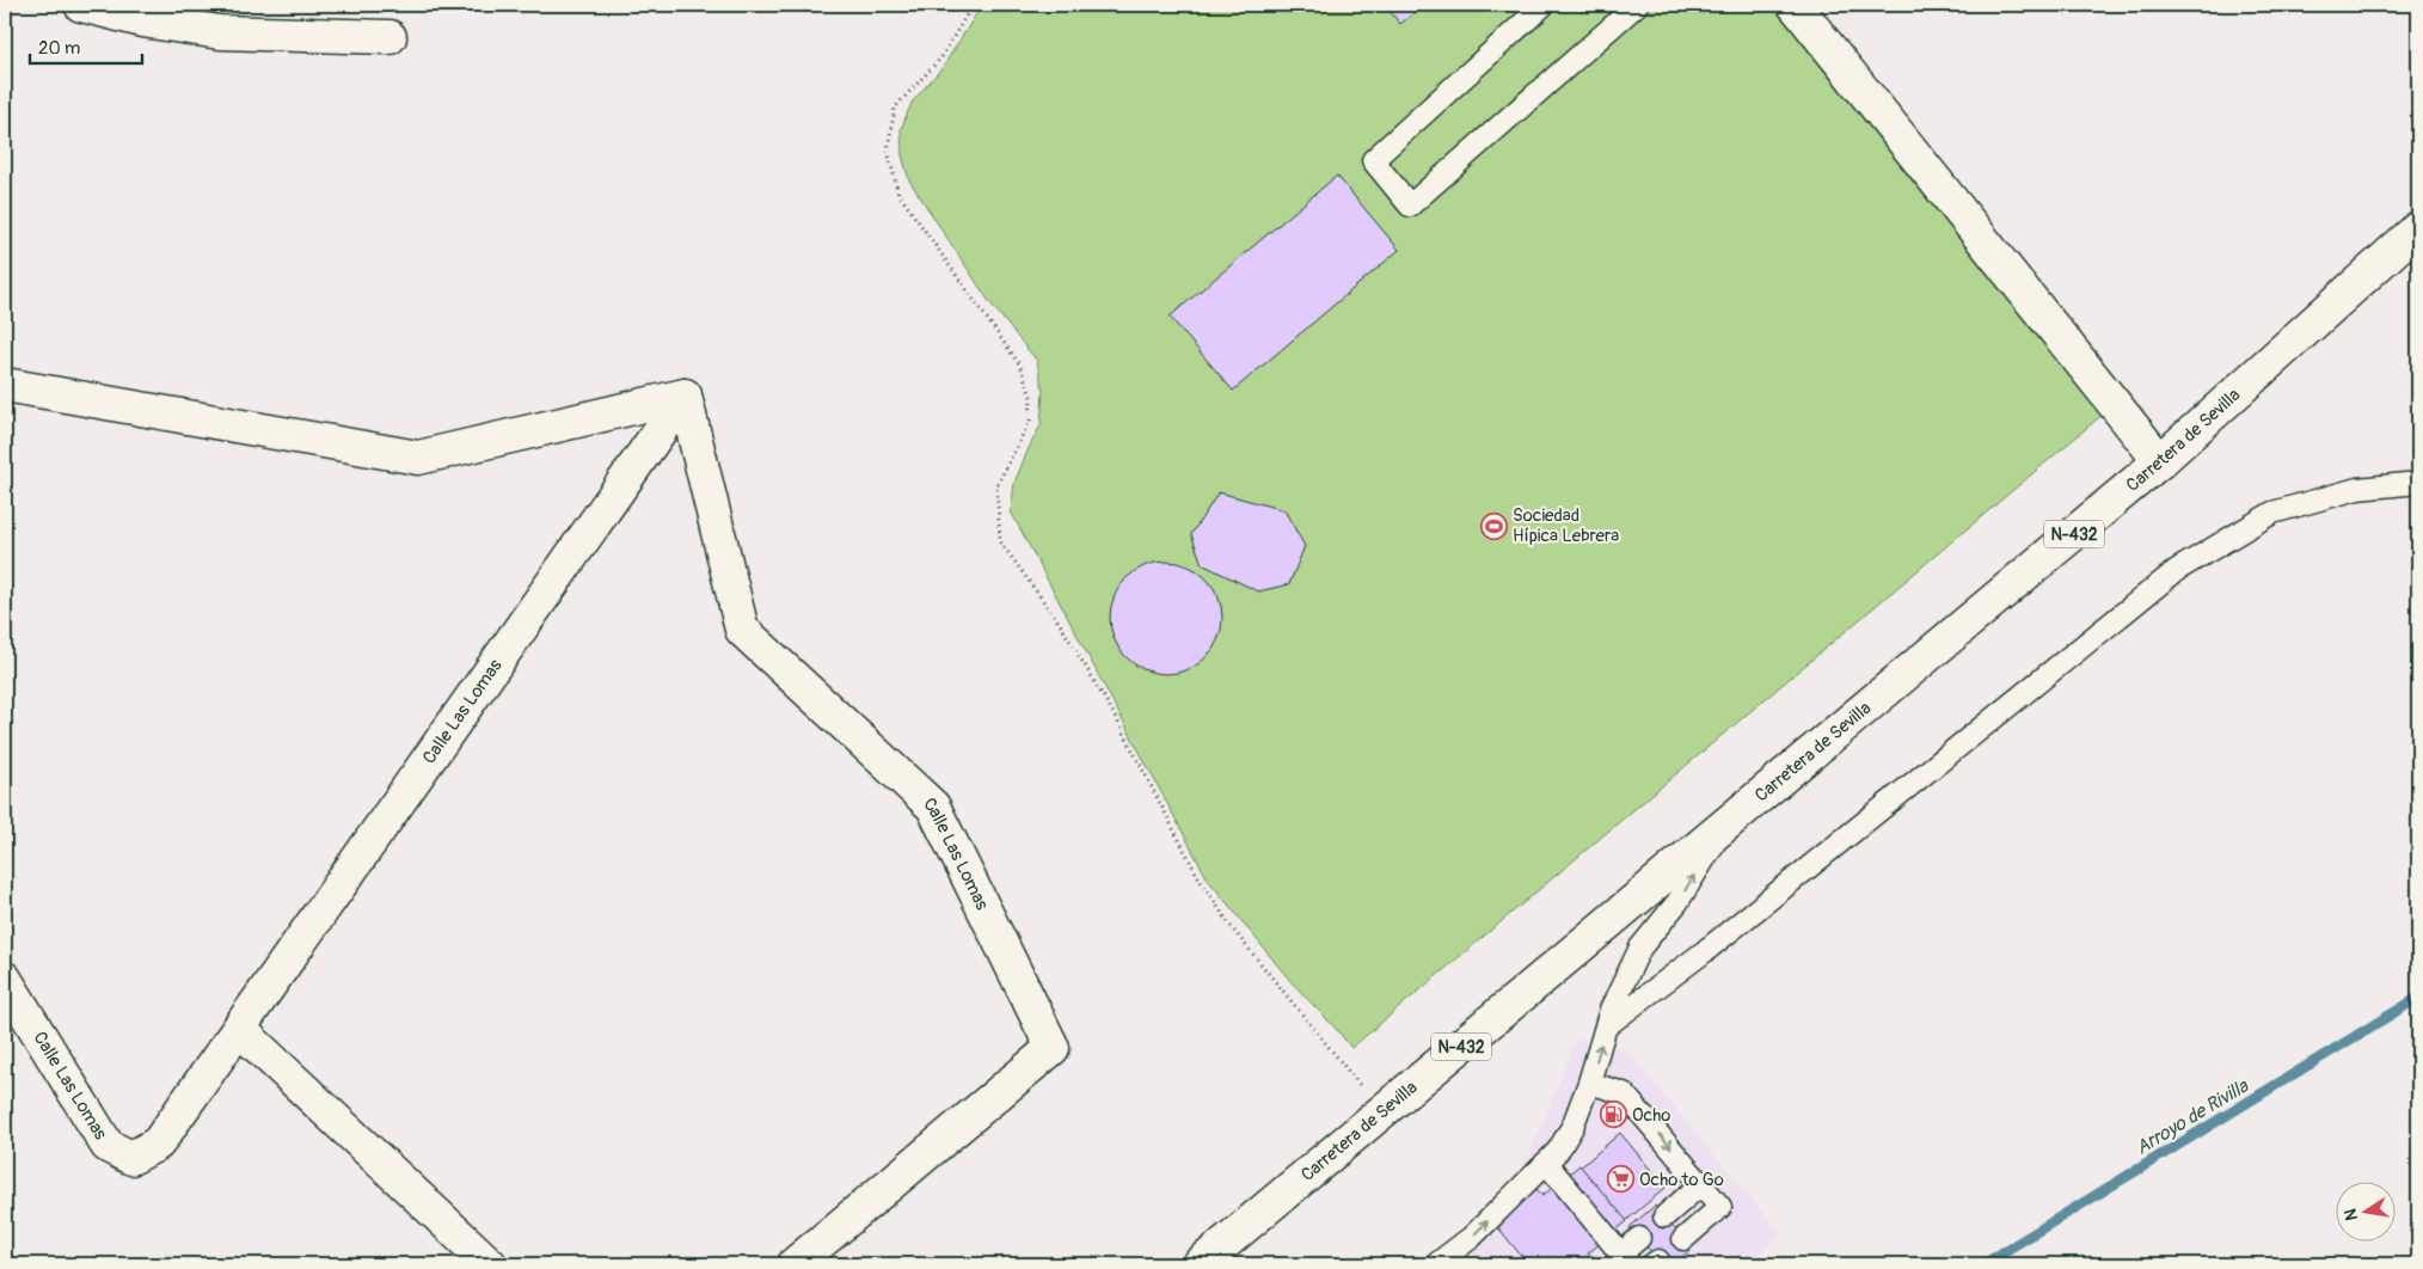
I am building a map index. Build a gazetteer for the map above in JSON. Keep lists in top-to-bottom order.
{
  "streets": {
    "main road": ["Carretera de Sevilla", "N-432", "Calle Las Lomas"]
  },
  "water": ["Arroyo de Rivilla"],
  "places": {
    "sports": ["Sociedad Hípica Lebrera"],
    "fuel station": ["Ocho"],
    "supermarket": ["Ocho to Go"]
  },
  "scale_bar": "20 m",
  "north": "left"
}
